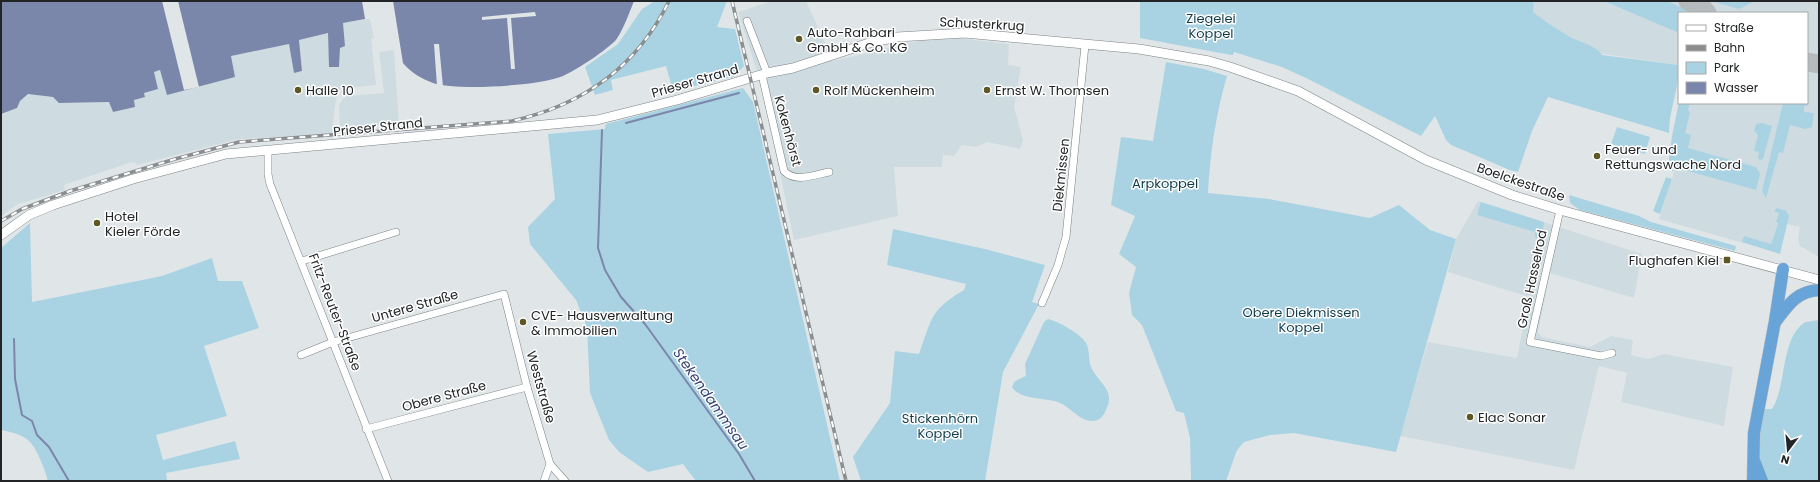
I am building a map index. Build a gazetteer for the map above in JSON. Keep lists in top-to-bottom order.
{
  "streets": {
    "street": [
      "Schusterkrug",
      "Prieser Strand",
      "Kokenhörst",
      "Diekmissen",
      "Boelckestraße",
      "Groß Hasselrod",
      "Untere Straße",
      "Fritz-Reuter-Straße",
      "Weststraße",
      "Obere Straße"
    ]
  },
  "crossings": [
    ["Schusterkrug", "Prieser Strand"],
    ["Schusterkrug", "Kokenhörst"],
    ["Schusterkrug", "Diekmissen"],
    ["Schusterkrug", "Boelckestraße"],
    ["Prieser Strand", "Kokenhörst"],
    ["Prieser Strand", "Fritz-Reuter-Straße"],
    ["Boelckestraße", "Groß Hasselrod"],
    ["Untere Straße", "Fritz-Reuter-Straße"],
    ["Untere Straße", "Weststraße"],
    ["Fritz-Reuter-Straße", "Obere Straße"],
    ["Weststraße", "Obere Straße"]
  ],
  "water": ["Stekendammsau"],
  "parks": [
    "Ziegelei Koppel",
    "Arpkoppel",
    "Obere Diekmissen Koppel",
    "Stickenhörn Koppel"
  ],
  "places": {
    "other": [
      "Auto-Rahbari GmbH & Co. KG",
      "Halle 10",
      "Rolf Mückenheim",
      "Ernst W. Thomsen",
      "Feuer- und Rettungswache Nord",
      "Hotel Kieler Förde",
      "CVE- Hausverwaltung & Immobilien",
      "Elac Sonar"
    ],
    "transit": ["Flughafen Kiel"]
  },
  "legend": [
    "Straße",
    "Bahn",
    "Park",
    "Wasser"
  ],
  "north": "bottom"
}
